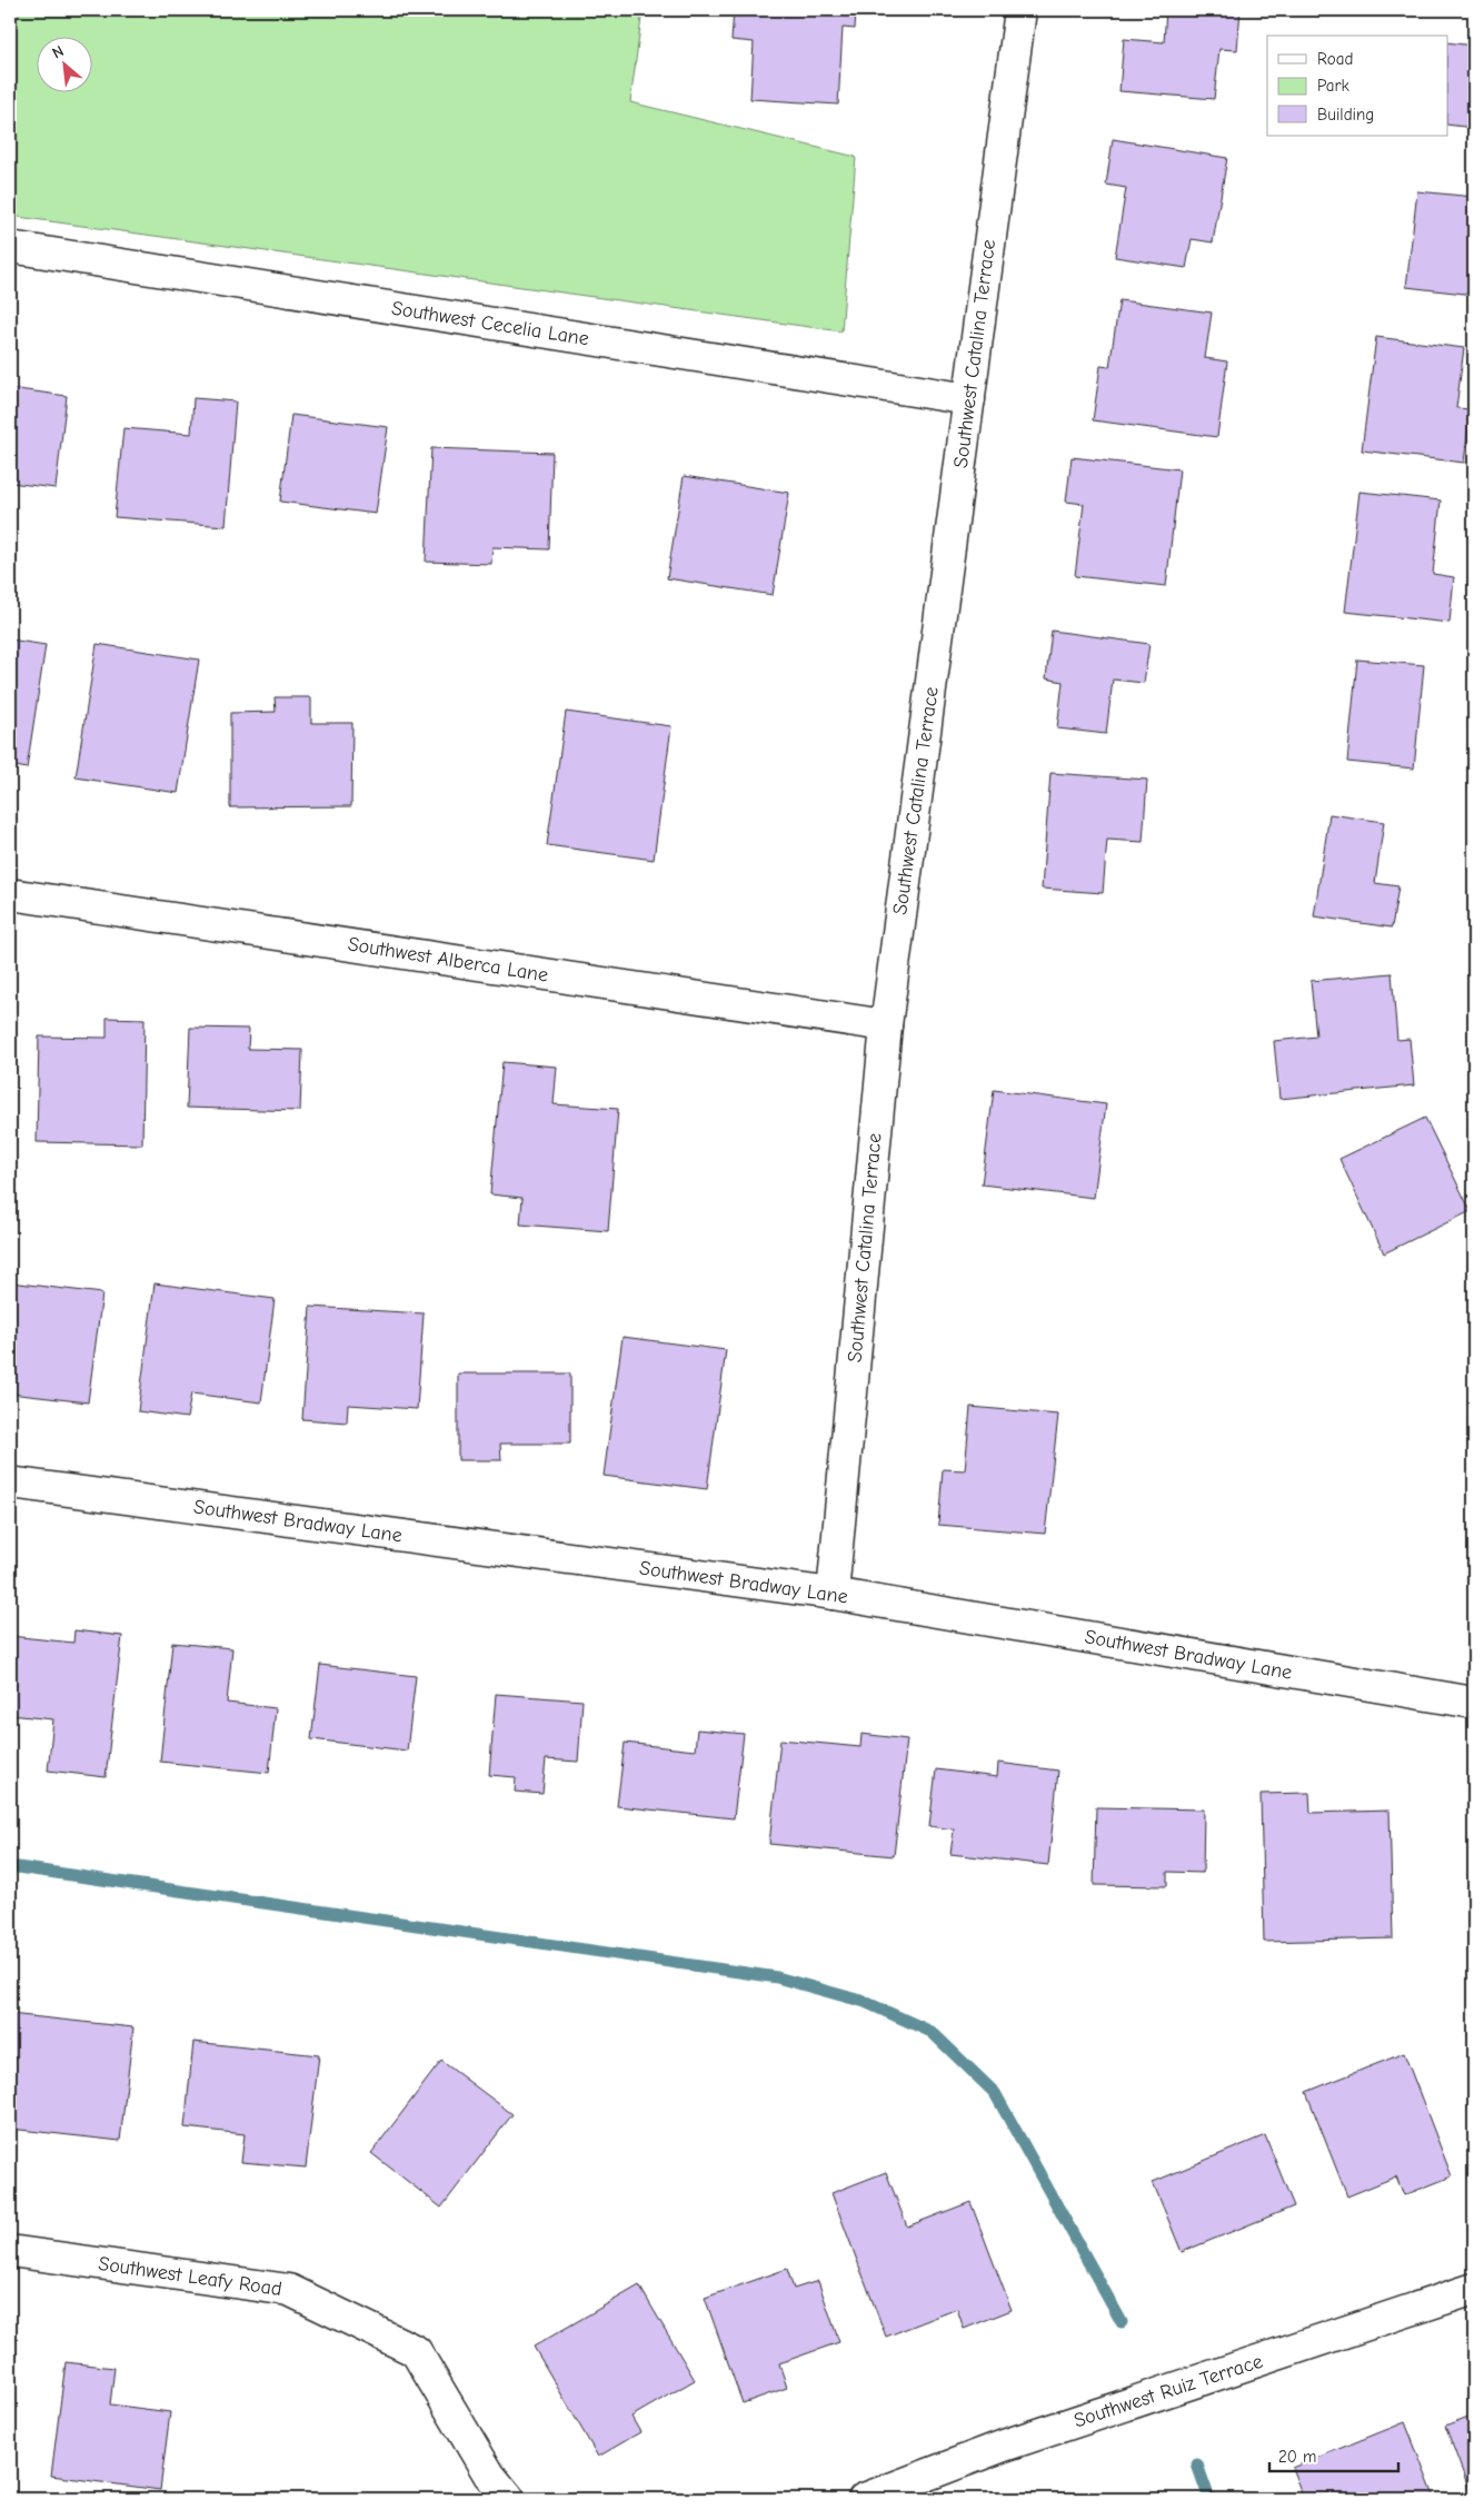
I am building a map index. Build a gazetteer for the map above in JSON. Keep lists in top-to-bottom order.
{
  "streets": {
    "street": [
      "Southwest Cecelia Lane",
      "Southwest Catalina Terrace",
      "Southwest Alberca Lane",
      "Southwest Bradway Lane",
      "Southwest Leafy Road",
      "Southwest Ruiz Terrace"
    ]
  },
  "crossings": [
    ["Southwest Cecelia Lane", "Southwest Catalina Terrace"],
    ["Southwest Catalina Terrace", "Southwest Alberca Lane"],
    ["Southwest Catalina Terrace", "Southwest Bradway Lane"]
  ],
  "legend": ["Road", "Park", "Building"],
  "scale_bar": "20 m",
  "north": "top left"
}
